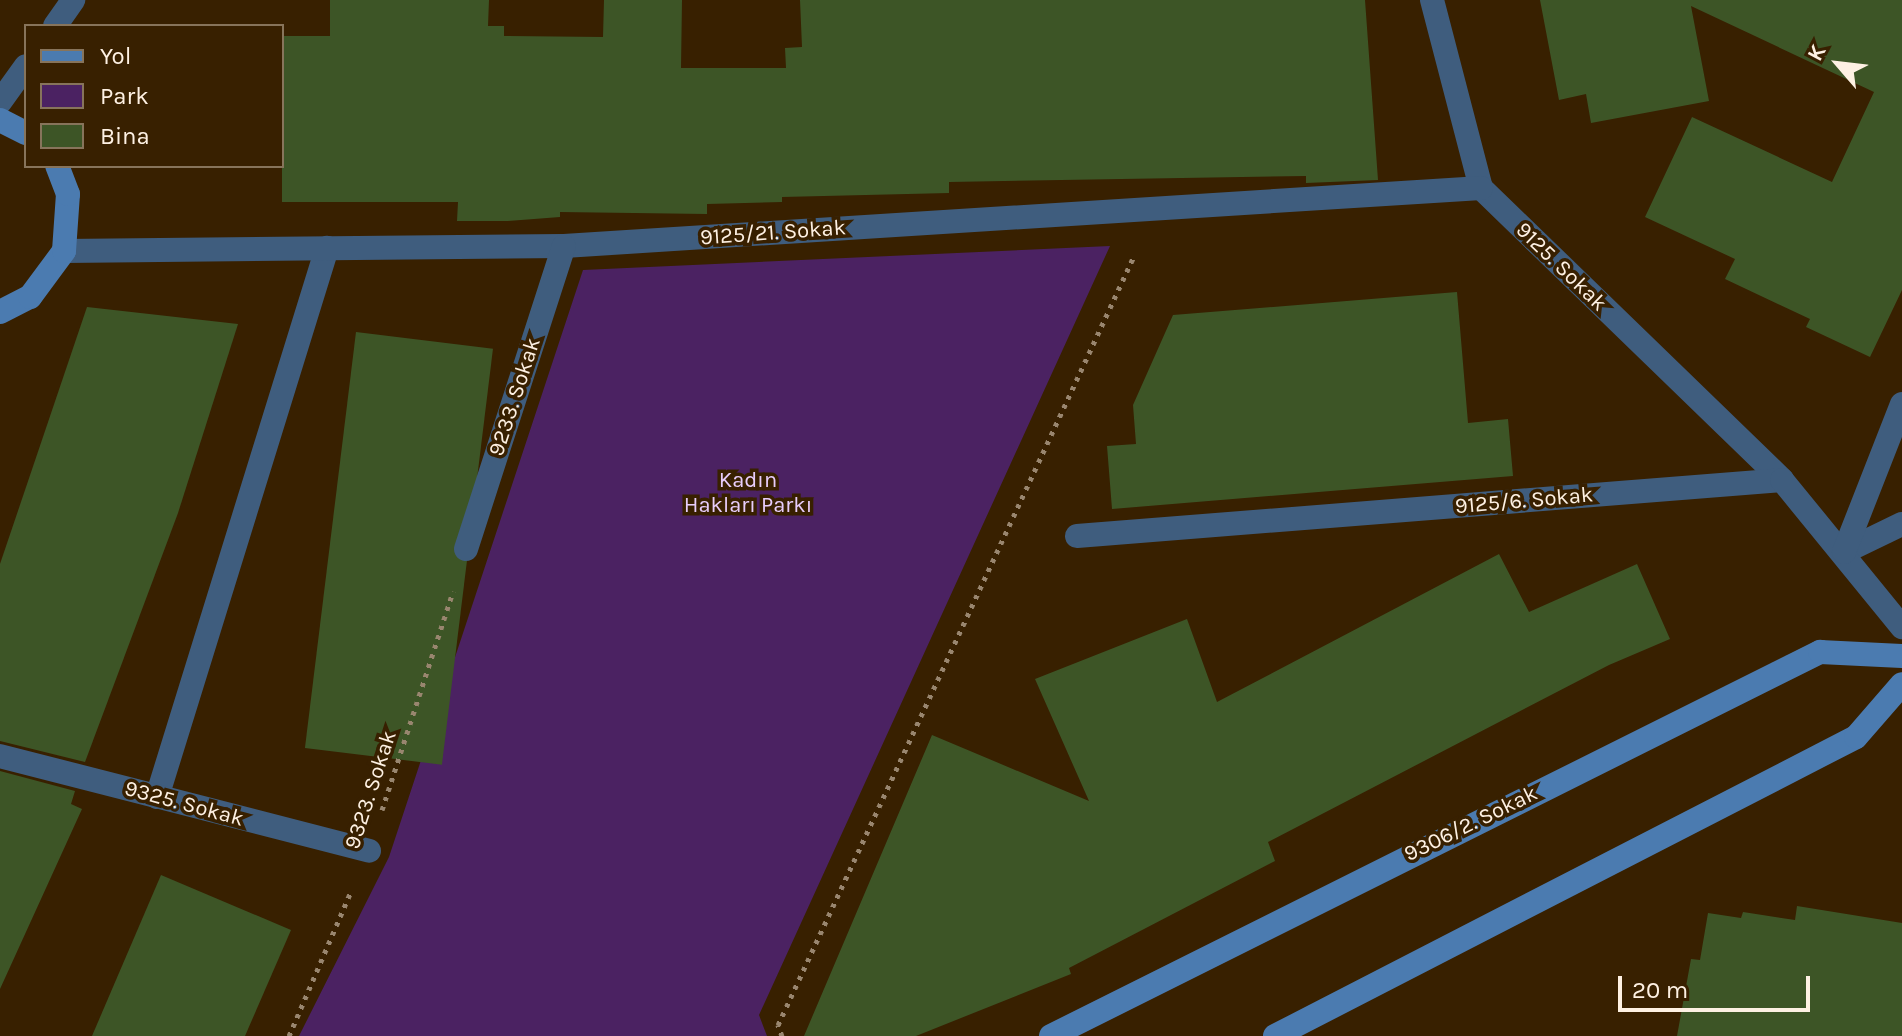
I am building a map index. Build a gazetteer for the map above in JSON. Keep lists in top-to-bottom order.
{
  "streets": {
    "main road": ["9306/2. Sokak"],
    "street": [
      "9125/21. Sokak",
      "9125. Sokak",
      "9233. Sokak",
      "9125/6. Sokak",
      "9325. Sokak"
    ],
    "path": ["9323. Sokak"]
  },
  "crossings": [
    ["9125/21. Sokak", "9125. Sokak"],
    ["9125/21. Sokak", "9233. Sokak"],
    ["9125. Sokak", "9125/6. Sokak"],
    ["9233. Sokak", "9323. Sokak"],
    ["9323. Sokak", "9325. Sokak"]
  ],
  "parks": ["Kadın Hakları Parkı"],
  "legend": ["Yol", "Park", "Bina"],
  "scale_bar": "20 m",
  "north": "top left"
}
